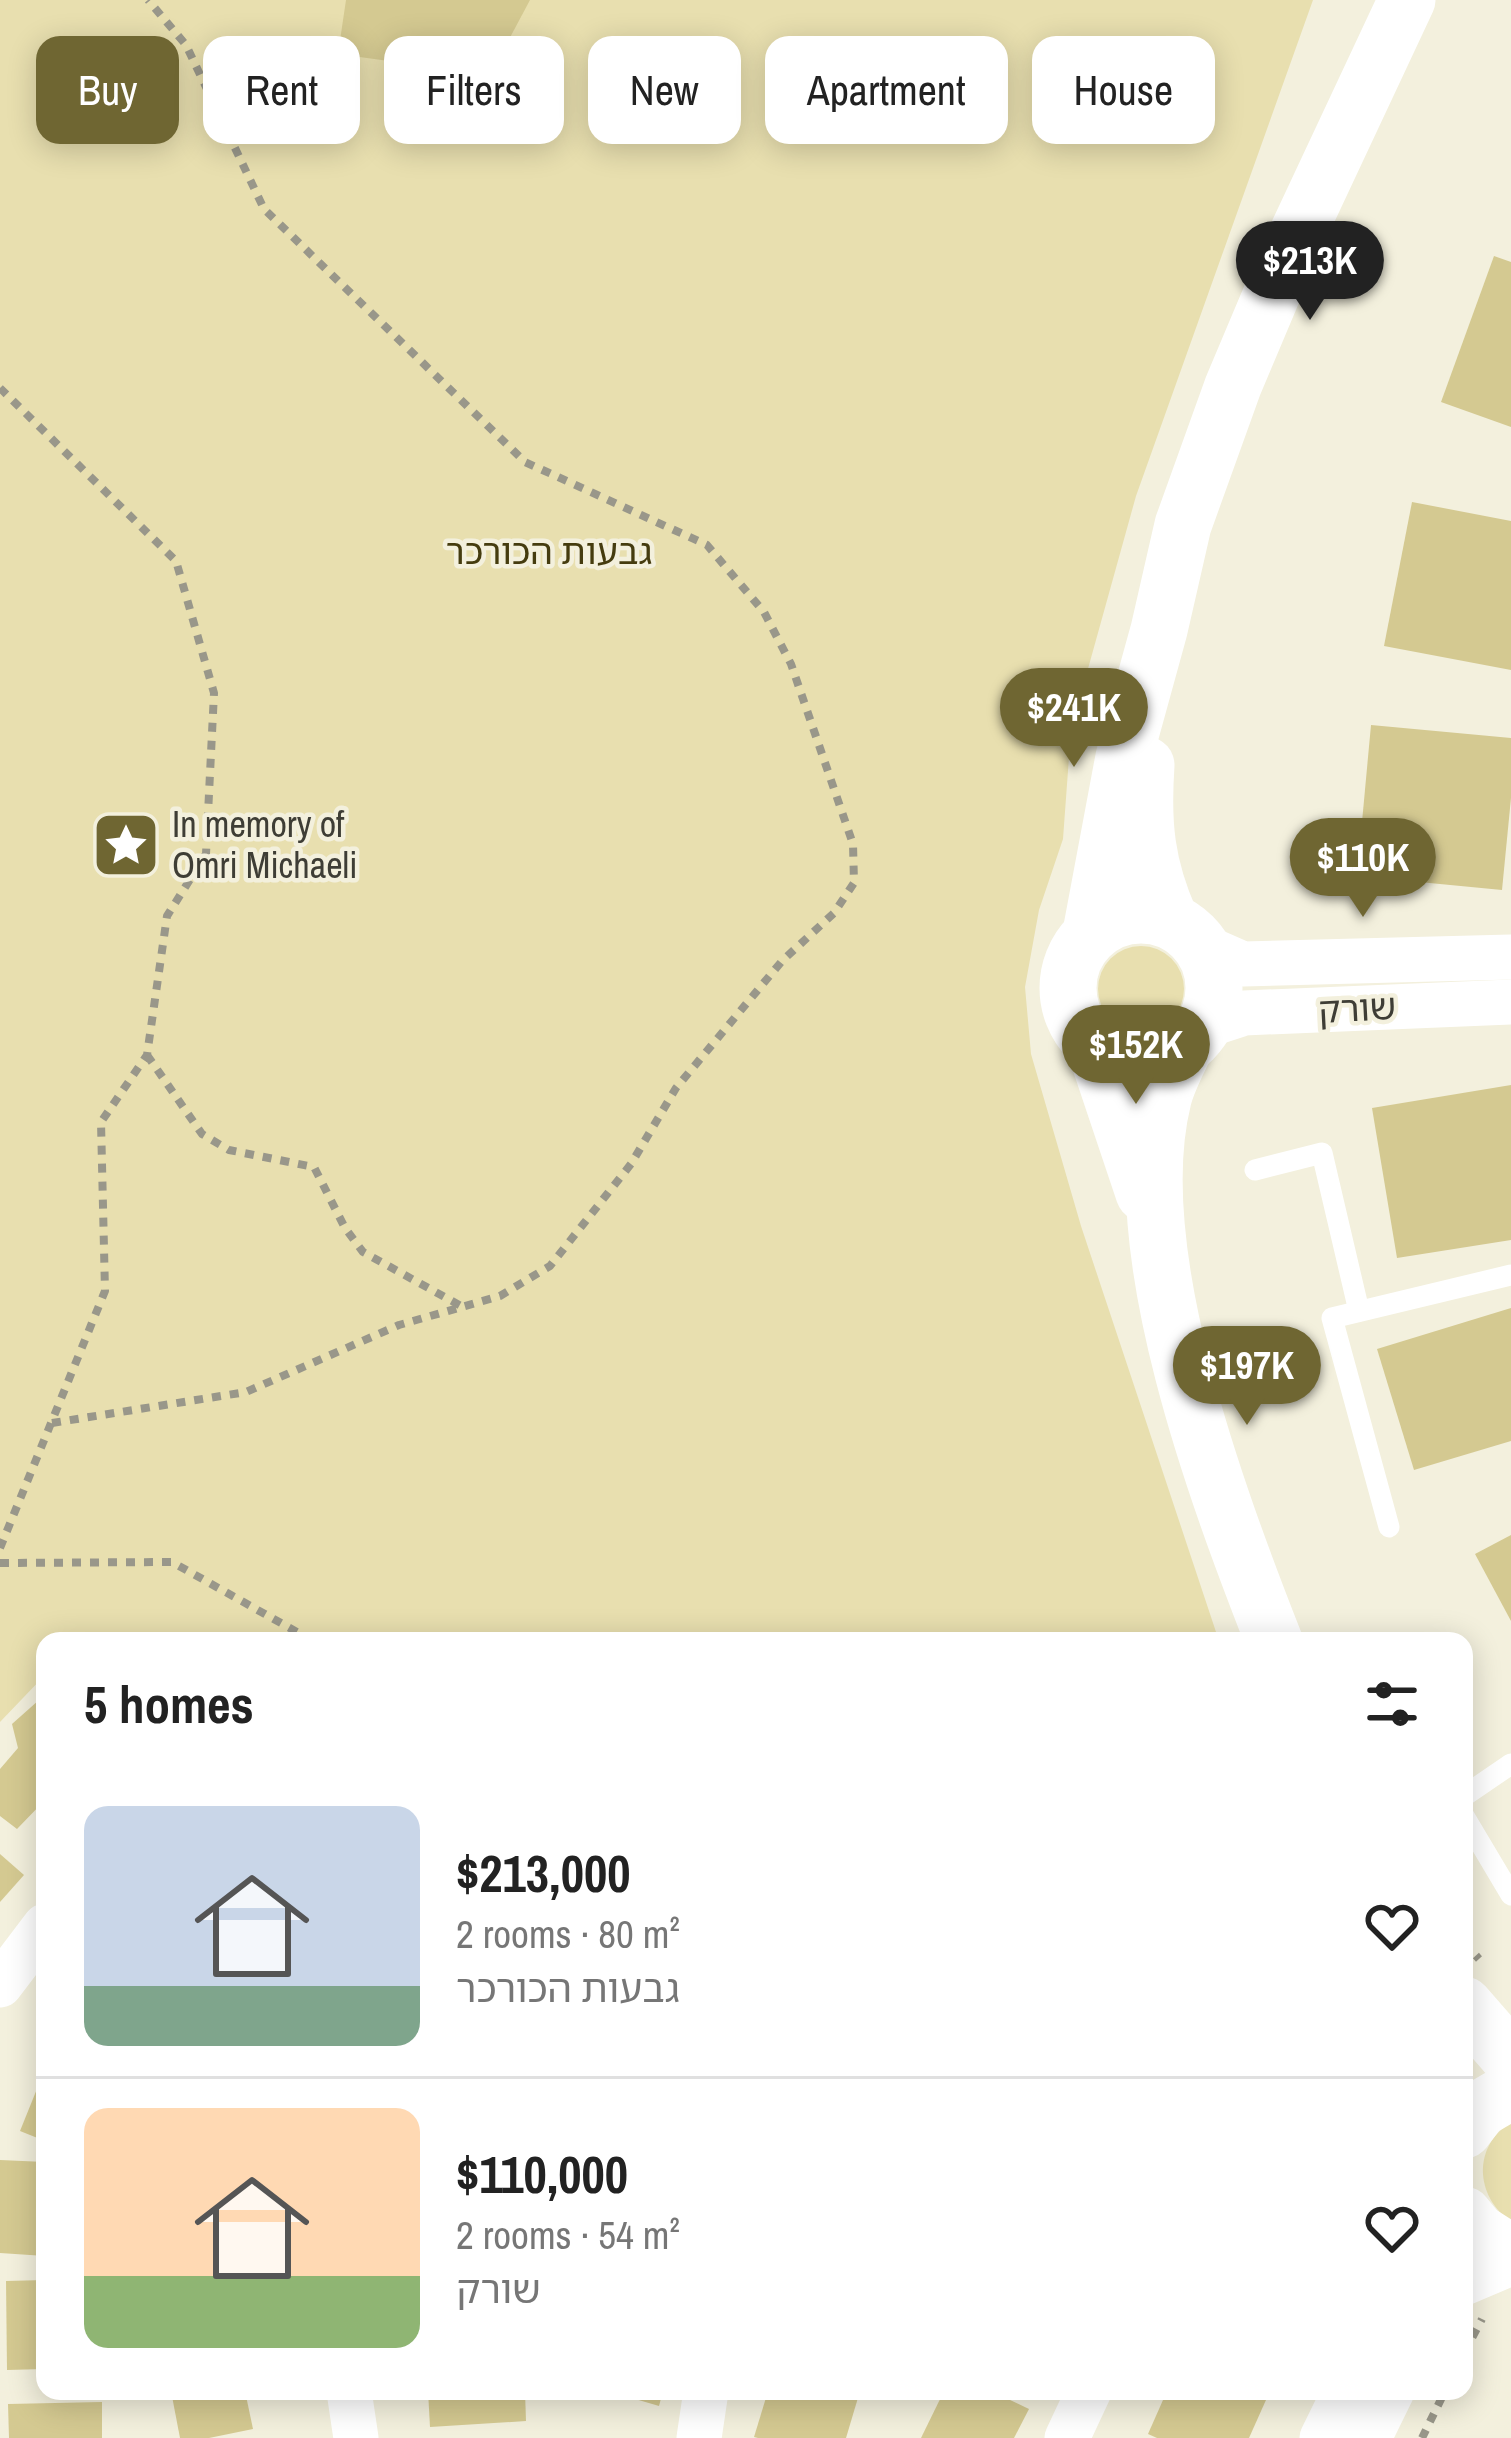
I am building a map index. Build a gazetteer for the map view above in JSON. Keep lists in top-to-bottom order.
{
  "streets": {
    "street": ["שורק"]
  },
  "parks": ["גבעות הכורכר"],
  "places": {
    "place": ["In memory of Omri Michaeli"]
  },
  "page": {
    "chip": [
      "Buy",
      "Rent",
      "Filters",
      "New",
      "Apartment",
      "House"
    ],
    "price": [
      "$213K",
      "$241K",
      "$110K",
      "$152K",
      "$197K"
    ],
    "heading": "5 homes",
    "list": [
      {
        "name": "$213,000",
        "note": "2 rooms · 80 m² · גבעות הכורכר"
      },
      {
        "name": "$110,000",
        "note": "2 rooms · 54 m² · שורק"
      }
    ]
  }
}
